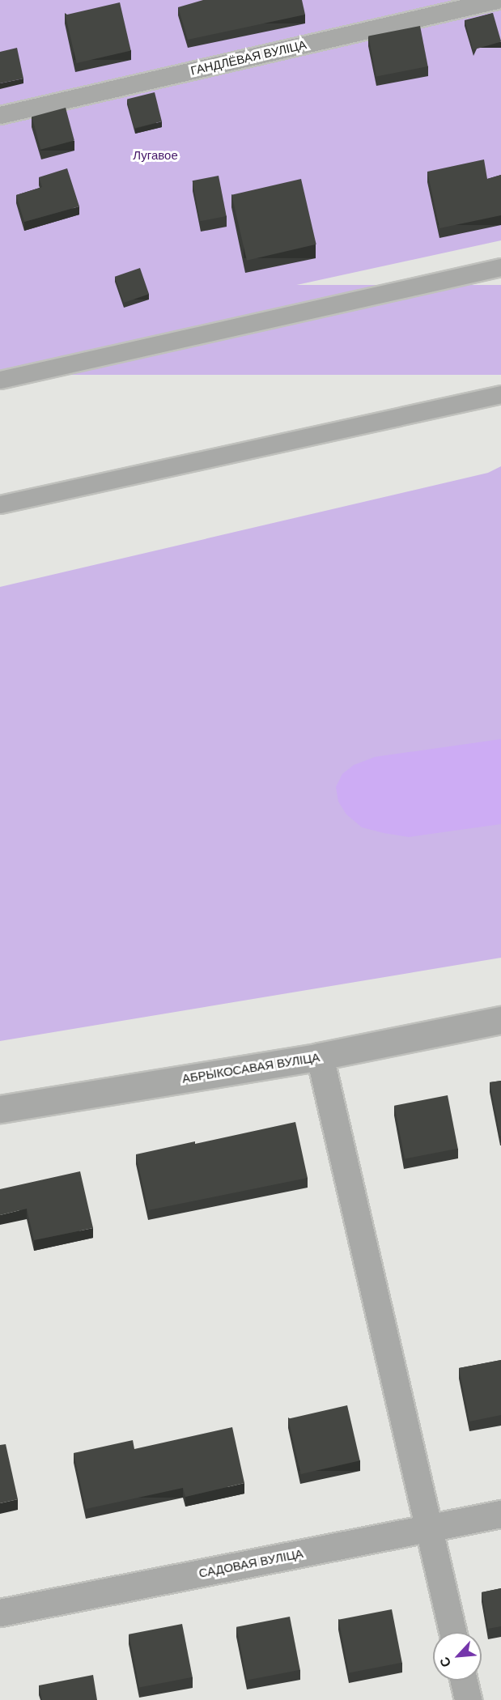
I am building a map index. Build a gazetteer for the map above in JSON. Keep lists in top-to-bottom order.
{
  "streets": {
    "street": ["АБРЫКОСАВАЯ ВУЛІЦА", "САДОВАЯ ВУЛІЦА"],
    "lane": ["ГАНДЛЁВАЯ ВУЛІЦА"]
  },
  "parks": ["Лугавое"],
  "north": "bottom left"
}
